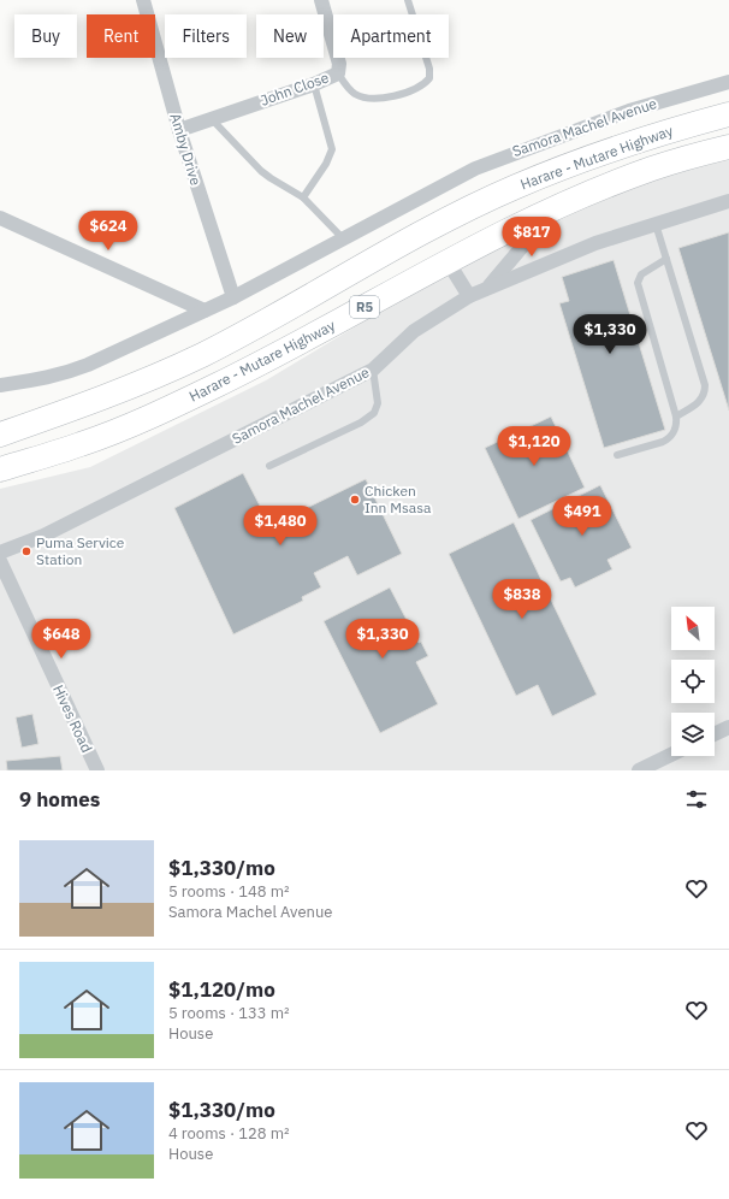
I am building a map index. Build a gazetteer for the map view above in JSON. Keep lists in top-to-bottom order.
{
  "streets": {
    "highway": ["Harare - Mutare Highway", "R5"],
    "street": [
      "John Close",
      "Samora Machel Avenue",
      "Amby Drive",
      "Hives Road"
    ]
  },
  "crossings": [
    ["John Close", "Amby Drive"],
    ["Samora Machel Avenue", "Amby Drive"]
  ],
  "places": ["Chicken Inn Msasa", "Puma Service Station"],
  "north": "top left",
  "page": {
    "chip": [
      "Buy",
      "Rent",
      "Filters",
      "New",
      "Apartment"
    ],
    "price": [
      "$624",
      "$817",
      "$1,330",
      "$1,120",
      "$491",
      "$1,480",
      "$838",
      "$648",
      "$1,330"
    ],
    "heading": "9 homes",
    "list": [
      {
        "name": "$1,330/mo",
        "note": "5 rooms · 148 m² · Samora Machel Avenue"
      },
      {
        "name": "$1,120/mo",
        "note": "5 rooms · 133 m² · House"
      },
      {
        "name": "$1,330/mo",
        "note": "4 rooms · 128 m² · House"
      }
    ]
  }
}
